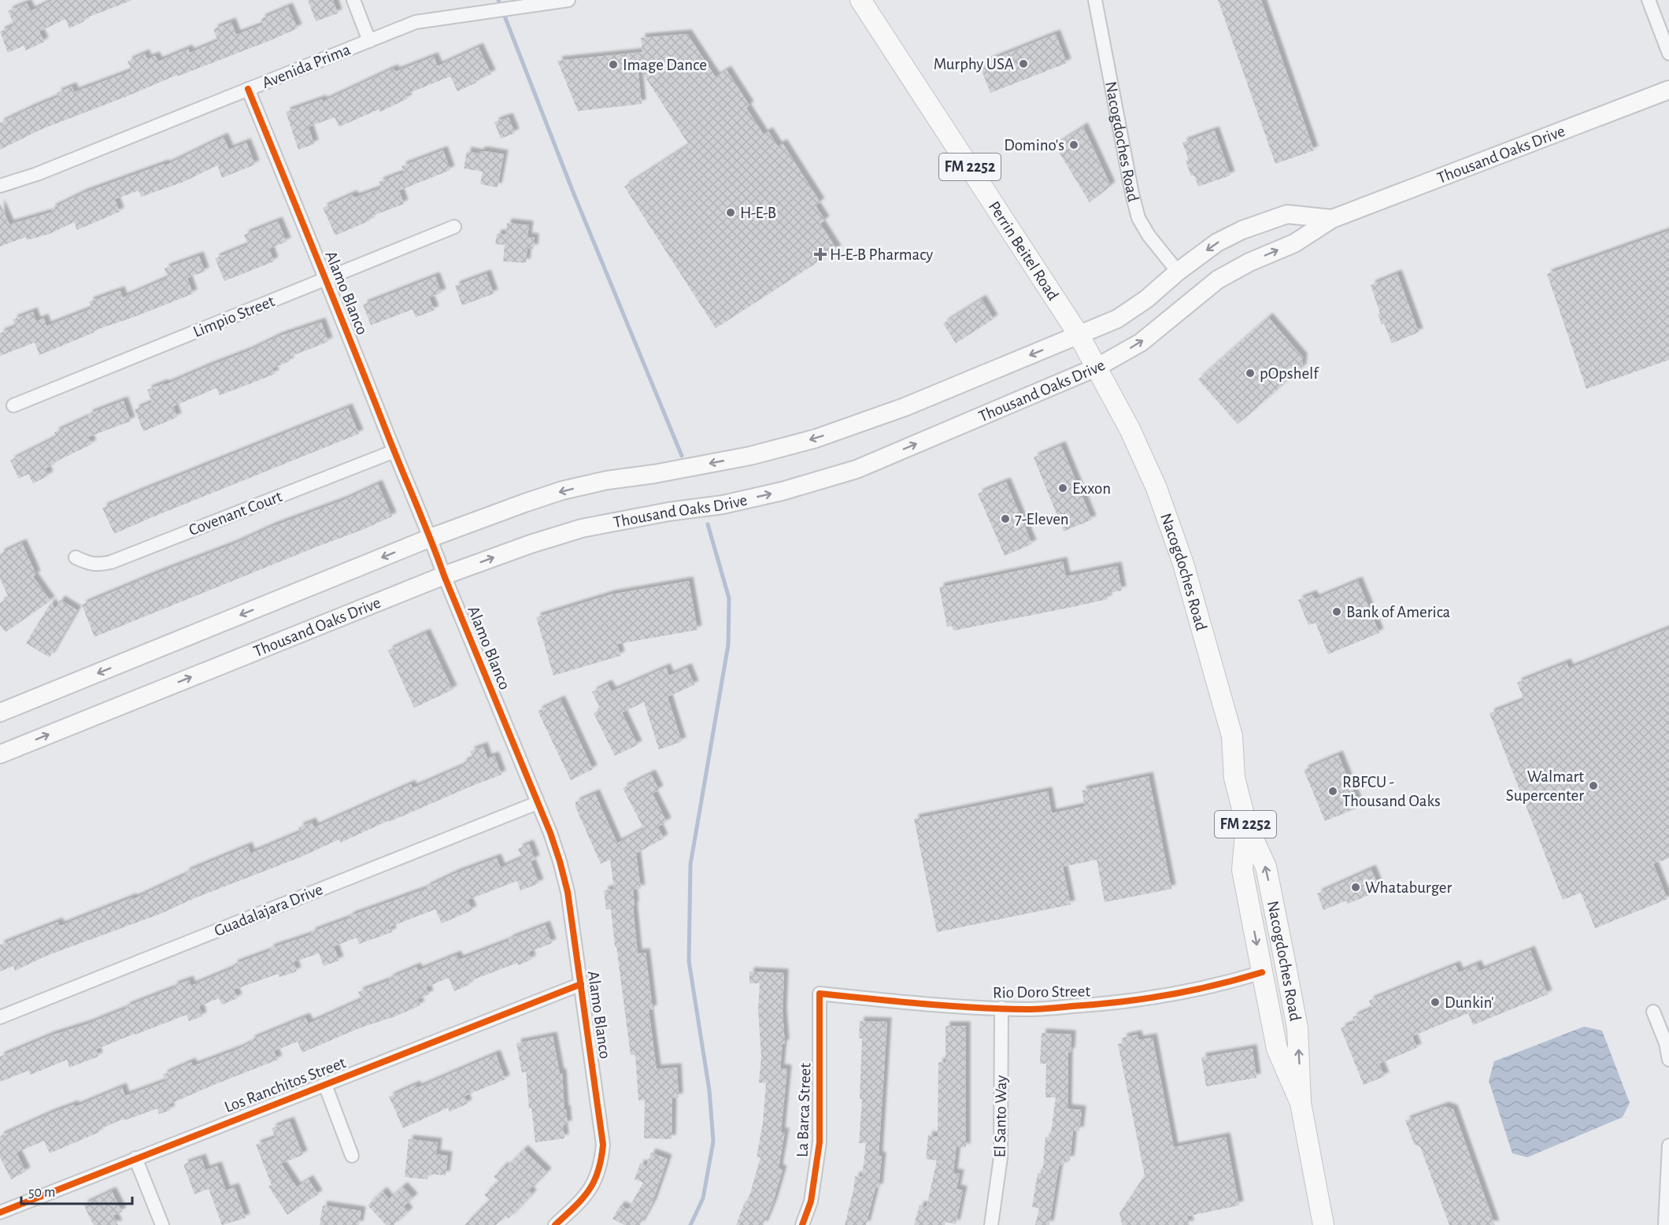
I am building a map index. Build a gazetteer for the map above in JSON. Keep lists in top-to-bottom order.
{
  "streets": {
    "main road": [
      "Nacogdoches Road",
      "Thousand Oaks Drive",
      "FM 2252",
      "Perrin Beitel Road"
    ],
    "street": [
      "Avenida Prima",
      "Alamo Blanco",
      "Limpio Street",
      "Covenant Court",
      "Guadalajara Drive",
      "Rio Doro Street",
      "Los Ranchitos Street",
      "La Barca Street",
      "El Santo Way"
    ]
  },
  "crossings": [
    ["Avenida Prima", "Alamo Blanco"],
    ["Nacogdoches Road", "Thousand Oaks Drive"],
    ["Nacogdoches Road", "Perrin Beitel Road"],
    ["Nacogdoches Road", "Rio Doro Street"],
    ["Thousand Oaks Drive", "Perrin Beitel Road"],
    ["Thousand Oaks Drive", "Alamo Blanco"],
    ["Alamo Blanco", "Limpio Street"],
    ["Alamo Blanco", "Covenant Court"],
    ["Alamo Blanco", "Guadalajara Drive"],
    ["Alamo Blanco", "Los Ranchitos Street"],
    ["Rio Doro Street", "La Barca Street"],
    ["Rio Doro Street", "El Santo Way"]
  ],
  "places": {
    "other": [
      "Murphy USA",
      "Image Dance",
      "Domino's",
      "H-E-B",
      "pOpshelf",
      "Exxon",
      "7-Eleven",
      "Bank of America",
      "Walmart Supercenter",
      "RBFCU - Thousand Oaks",
      "Whataburger",
      "Dunkin'"
    ],
    "health": ["H-E-B Pharmacy"]
  },
  "scale_bar": "50 m"
}
